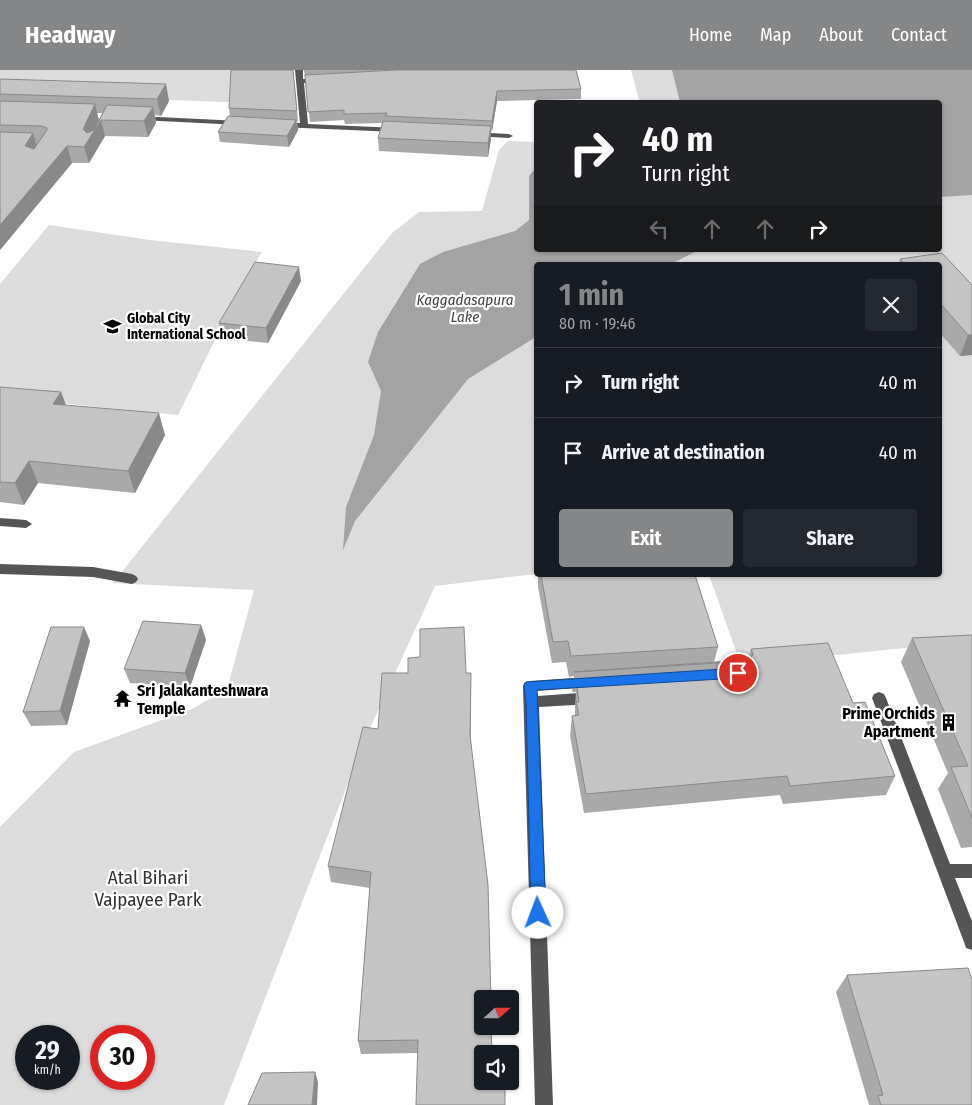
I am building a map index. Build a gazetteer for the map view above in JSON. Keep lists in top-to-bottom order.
{
  "water": ["Kaggadasapura Lake"],
  "parks": ["Atal Bihari Vajpayee Park"],
  "places": {
    "school or university": ["Global City International School"],
    "temple": ["Sri Jalakanteshwara Temple"],
    "building": ["Prime Orchids Apartment"]
  },
  "north": "right",
  "page": {
    "header": "Headway",
    "nav": [
      "Home",
      "Map",
      "About",
      "Contact"
    ],
    "turn": ["40 m", "Turn right"],
    "heading": ["1 min", "80 m · 19:46"],
    "list": [
      {
        "name": "Turn right",
        "value": "40 m"
      },
      {
        "name": "Arrive at destination",
        "value": "40 m"
      }
    ],
    "buttons": ["Exit", "Share"],
    "speed": "29 km/h",
    "limit": "30"
  }
}
